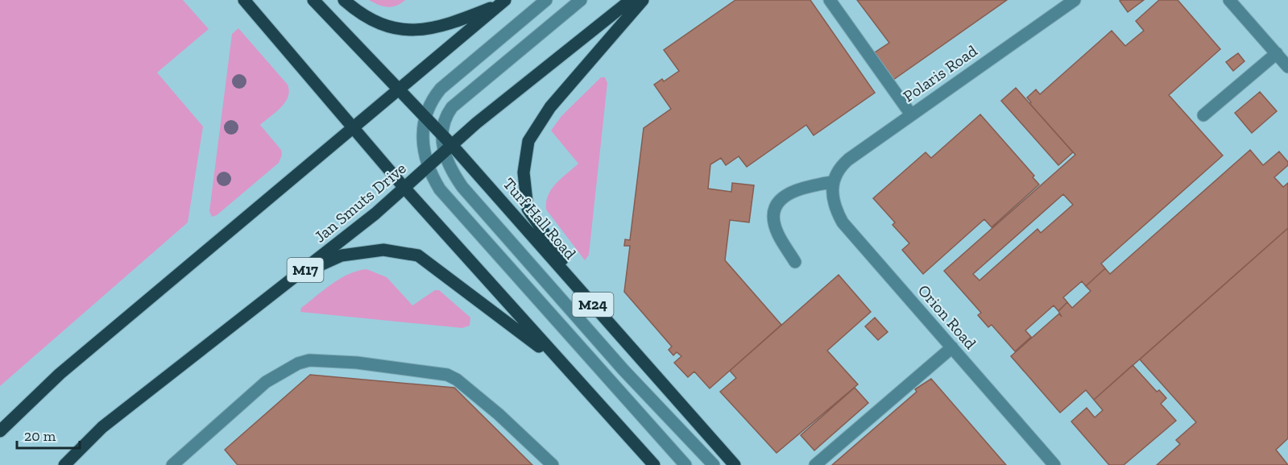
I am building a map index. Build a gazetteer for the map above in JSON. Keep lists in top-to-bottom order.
{
  "streets": {
    "main road": [
      "Jan Smuts Drive",
      "Turf Hall Road",
      "M17",
      "M24"
    ],
    "lane": ["Polaris Road", "Orion Road"]
  },
  "crossings": [
    ["Polaris Road", "Orion Road"],
    ["Jan Smuts Drive", "Turf Hall Road"]
  ],
  "scale_bar": "20 m"
}
